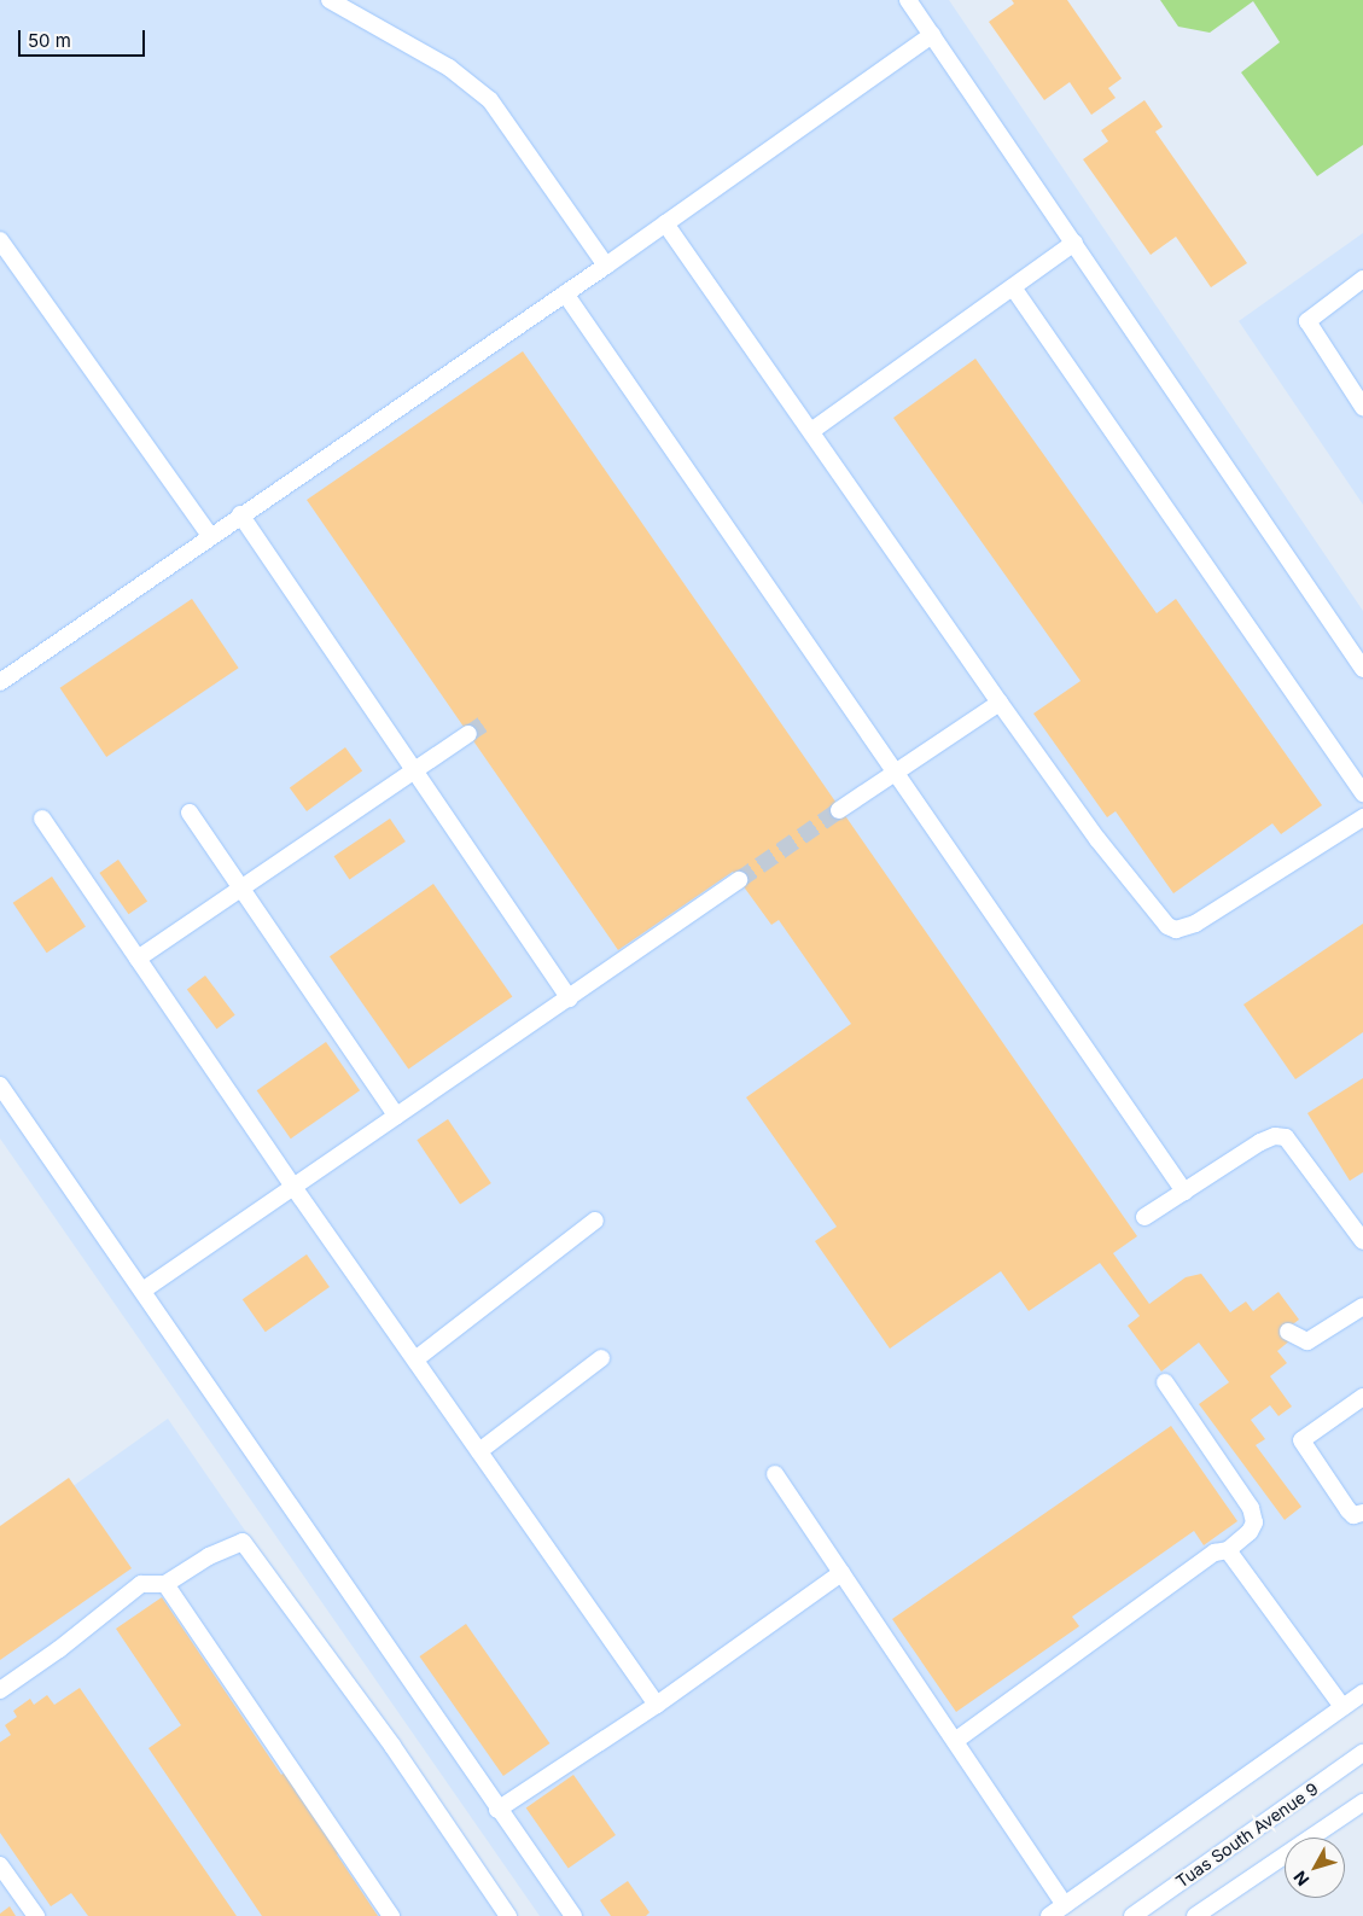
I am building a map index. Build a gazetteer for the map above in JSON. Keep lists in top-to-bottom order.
{
  "streets": {
    "street": ["Tuas South Avenue 9"]
  },
  "scale_bar": "50 m",
  "north": "bottom left"
}
